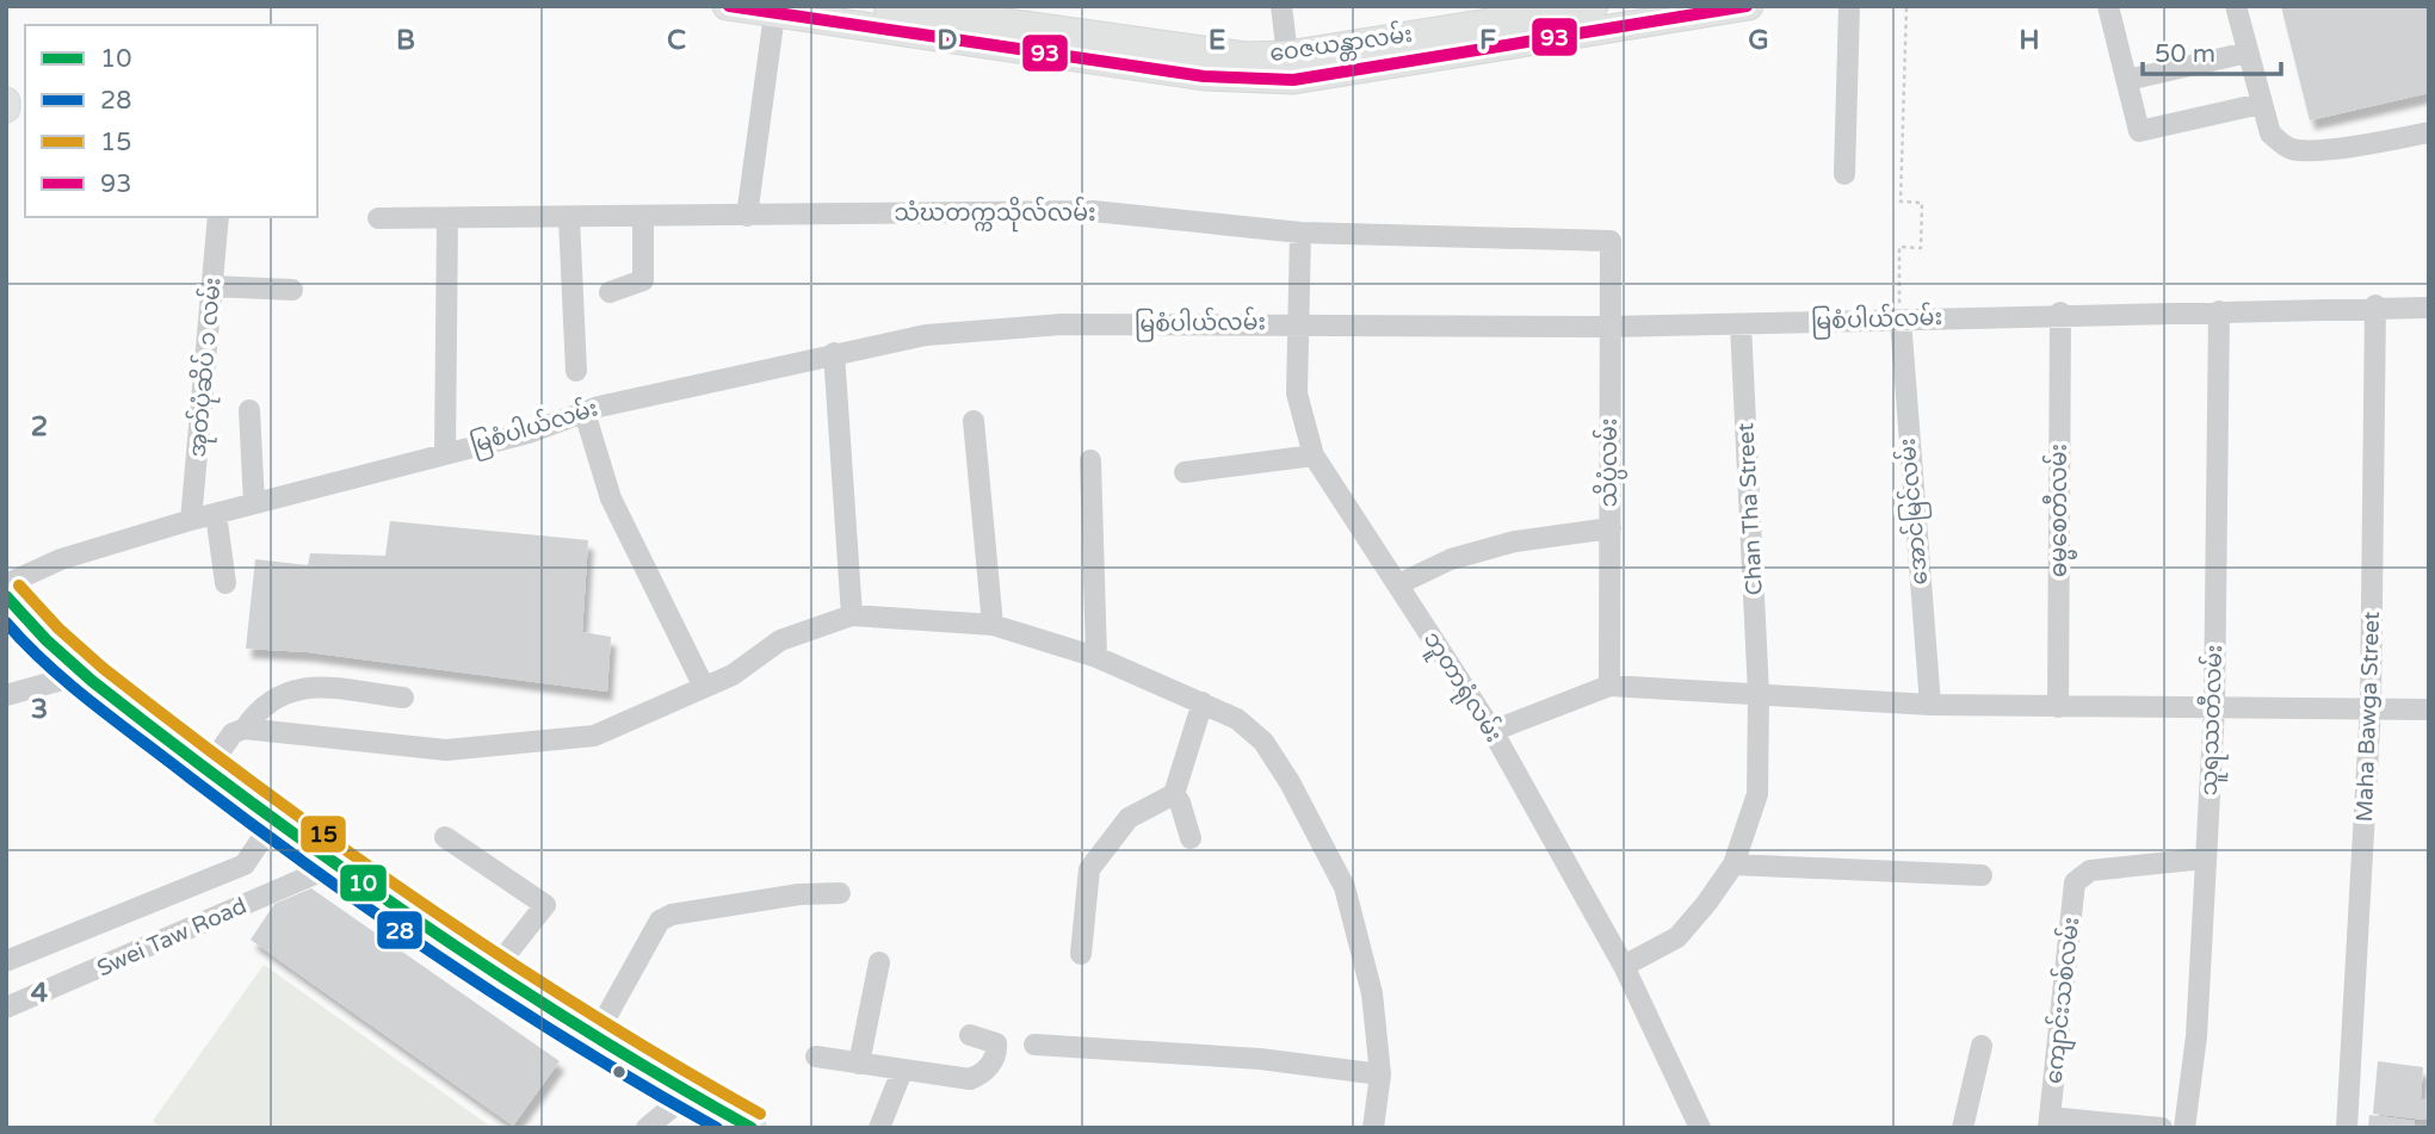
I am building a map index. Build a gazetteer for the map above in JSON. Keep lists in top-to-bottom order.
{
  "streets": {
    "main road": ["ဝေဇယန္တာလမ်း"],
    "street": [
      "သံဃတက္ကသိုလ်လမ်း",
      "မြစံပါယ်လမ်း",
      "အုတ်ပုံဆိပ် ၁ လမ်း",
      "သိပ္ပံလမ်း",
      "Chan Tha Street",
      "ဓမ္မစေတီလမ်း",
      "အောင်မြင်လမ်း",
      "ဘူတာရုံလမ်း",
      "Maha Bawga Street",
      "သူရဿတီလမ်း",
      "Swei Taw Road",
      "ကျောင်းသစ်လမ်း"
    ]
  },
  "crossings": [
    ["သံဃတက္ကသိုလ်လမ်း", "သိပ္ပံလမ်း"],
    ["သံဃတက္ကသိုလ်လမ်း", "ဘူတာရုံလမ်း"],
    ["မြစံပါယ်လမ်း", "အုတ်ပုံဆိပ် ၁ လမ်း"],
    ["မြစံပါယ်လမ်း", "သိပ္ပံလမ်း"],
    ["မြစံပါယ်လမ်း", "Chan Tha Street"],
    ["မြစံပါယ်လမ်း", "ဓမ္မစေတီလမ်း"],
    ["မြစံပါယ်လမ်း", "အောင်မြင်လမ်း"],
    ["မြစံပါယ်လမ်း", "ဘူတာရုံလမ်း"],
    ["မြစံပါယ်လမ်း", "Maha Bawga Street"],
    ["မြစံပါယ်လမ်း", "သူရဿတီလမ်း"],
    ["Chan Tha Street", "ဘူတာရုံလမ်း"],
    ["သူရဿတီလမ်း", "ကျောင်းသစ်လမ်း"]
  ],
  "lines": [
    "transit line 93",
    "transit line 15",
    "transit line 10",
    "transit line 28"
  ],
  "legend": [
    "10",
    "28",
    "15",
    "93"
  ],
  "scale_bar": "50 m",
  "grid": {
    "columns": [
      "B",
      "C",
      "D",
      "E",
      "F",
      "G",
      "H"
    ],
    "rows": ["2", "3", "4"]
  }
}
